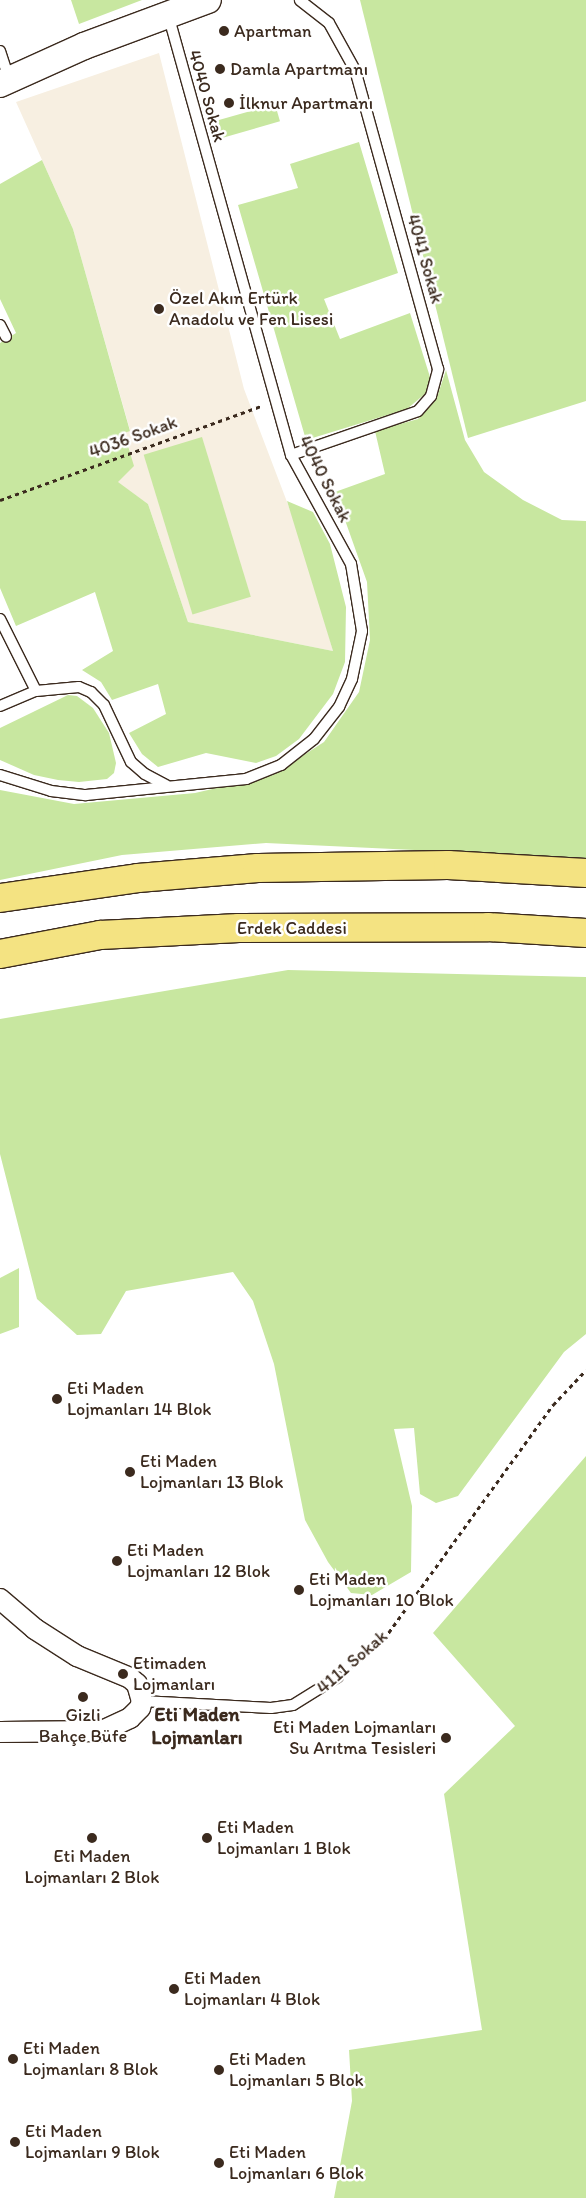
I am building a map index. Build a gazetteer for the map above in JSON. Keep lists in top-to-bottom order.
{
  "streets": {
    "main road": ["Erdek Caddesi"],
    "lane": ["4040 Sokak", "4041 Sokak", "4111 Sokak"],
    "path": ["4036 Sokak"]
  },
  "crossings": [
    ["4040 Sokak", "4041 Sokak"],
    ["4040 Sokak", "4036 Sokak"]
  ],
  "districts": ["Eti Maden Lojmanları"],
  "places": [
    "Apartman",
    "Damla Apartmanı",
    "İlknur Apartmanı",
    "Özel Akın Ertürk Anadolu ve Fen Lisesi",
    "Eti Maden Lojmanları 14 Blok",
    "Eti Maden Lojmanları 13 Blok",
    "Eti Maden Lojmanları 12 Blok",
    "Eti Maden Lojmanları 10 Blok",
    "Etimaden Lojmanları",
    "Gizli Bahçe Büfe",
    "Eti Maden Lojmanları Su Arıtma Tesisleri",
    "Eti Maden Lojmanları 2 Blok",
    "Eti Maden Lojmanları 1 Blok",
    "Eti Maden Lojmanları 4 Blok",
    "Eti Maden Lojmanları 8 Blok",
    "Eti Maden Lojmanları 5 Blok",
    "Eti Maden Lojmanları 9 Blok",
    "Eti Maden Lojmanları 6 Blok"
  ]
}
